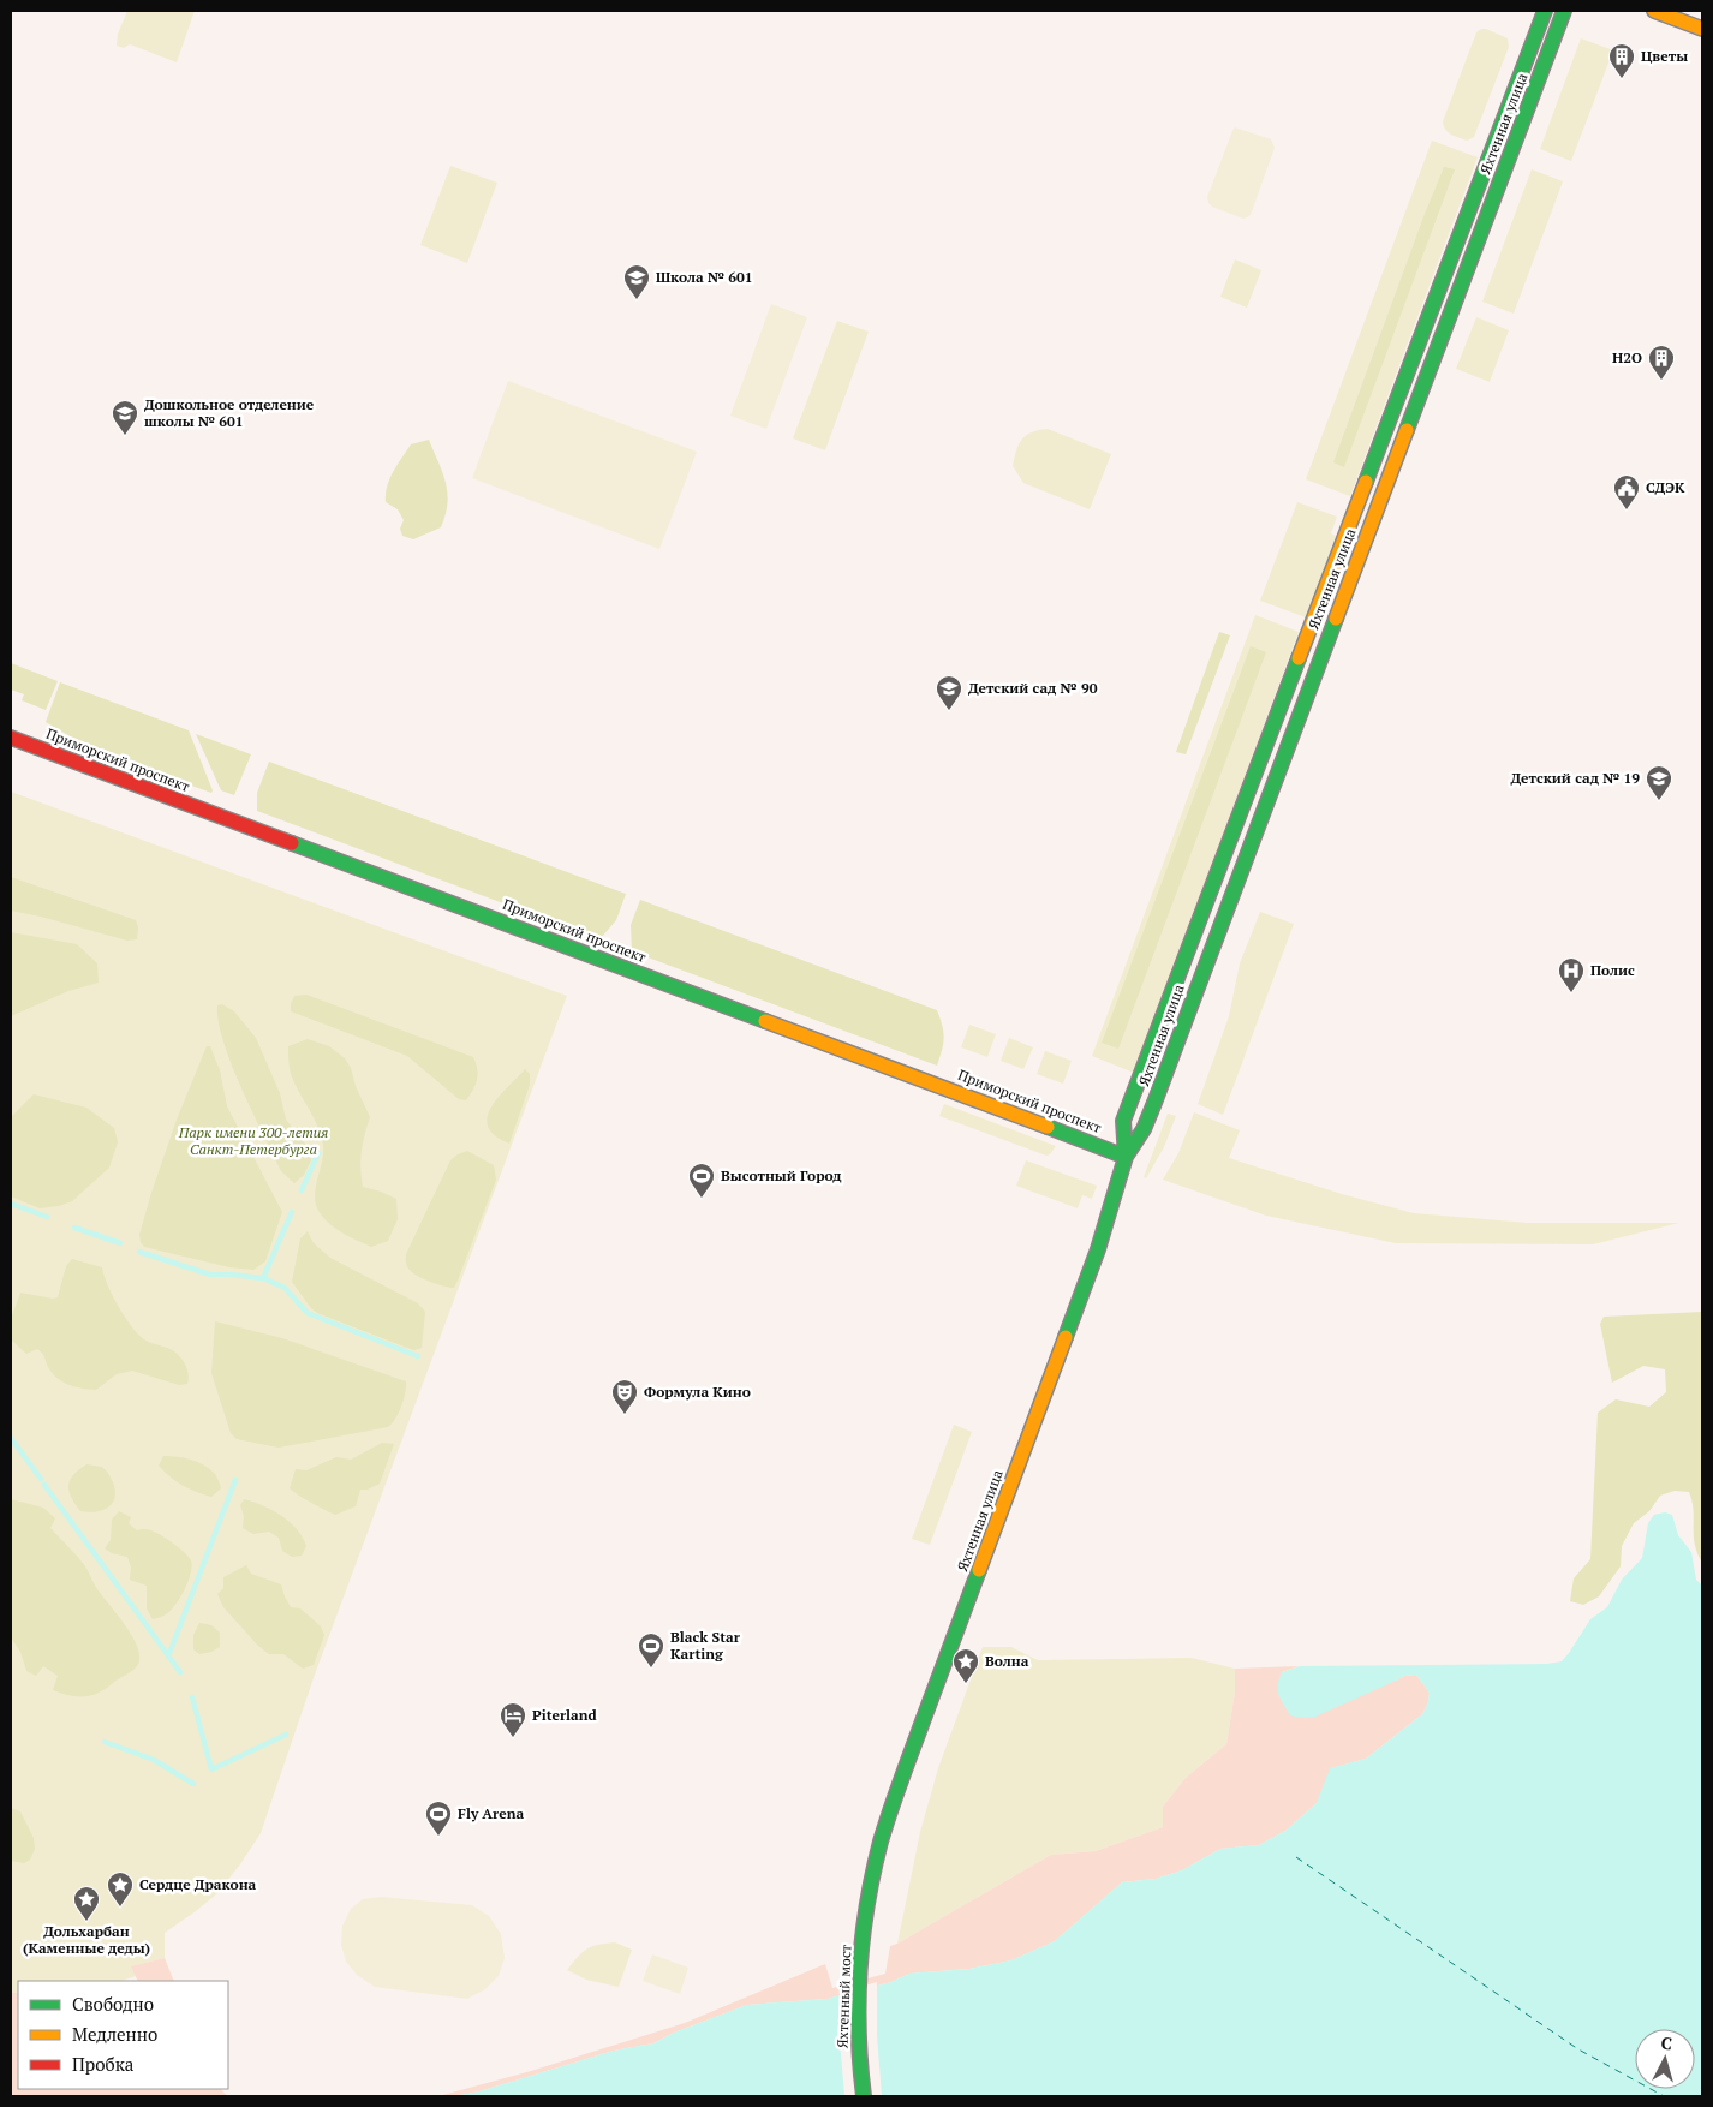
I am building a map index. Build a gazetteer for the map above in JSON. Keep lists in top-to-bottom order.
{
  "streets": {
    "street": ["Яхтенная улица", "Приморский проспект", "Яхтенный мост"]
  },
  "crossings": [
    ["Яхтенная улица", "Приморский проспект"],
    ["Яхтенная улица", "Яхтенный мост"]
  ],
  "parks": ["Парк имени 300-летия Санкт-Петербурга"],
  "places": {
    "building": ["Цветы", "H2O"],
    "school or university": [
      "Школа № 601",
      "Дошкольное отделение школы № 601",
      "Детский сад № 90",
      "Детский сад № 19"
    ],
    "public building": ["СДЭК"],
    "hospital": ["Полис"],
    "sports": ["Высотный Город", "Black Star Karting", "Fly Arena"],
    "theatre": ["Формула Кино"],
    "place": ["Волна", "Сердце Дракона", "Дольхарбан (Каменные деды)"],
    "hotel": ["Piterland"]
  },
  "legend": ["Свободно", "Медленно", "Пробка"],
  "north": "top"
}
